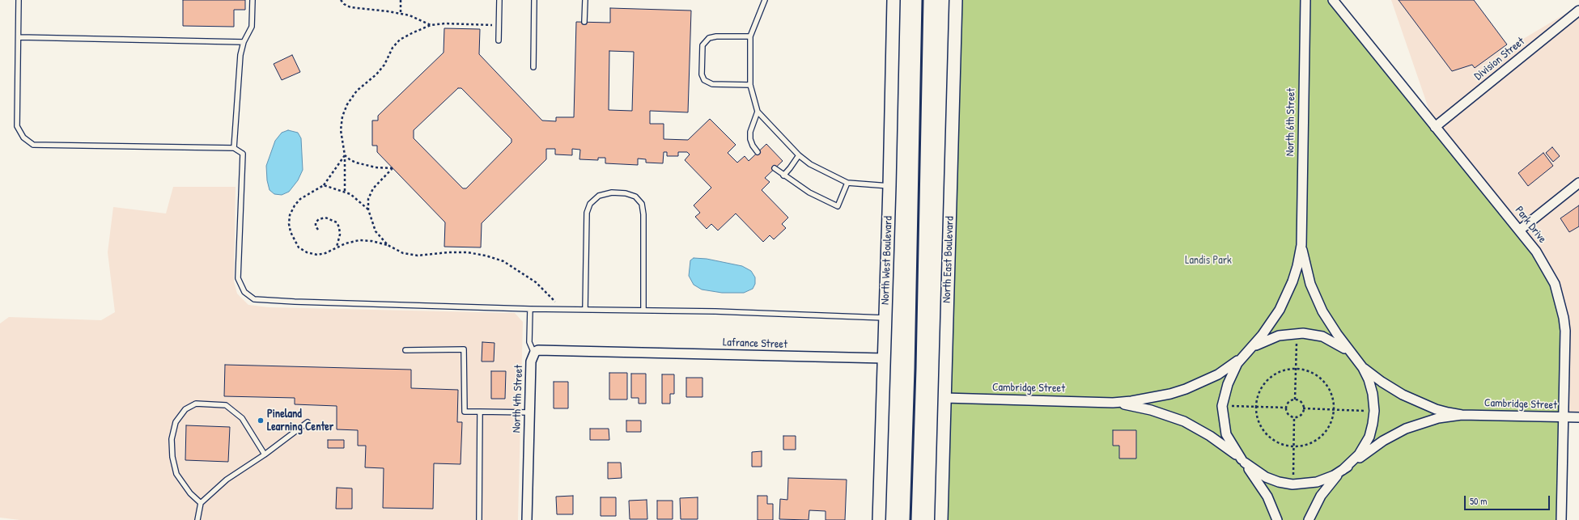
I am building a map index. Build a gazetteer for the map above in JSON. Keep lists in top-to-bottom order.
{
  "streets": {
    "main road": ["North East Boulevard", "North West Boulevard"],
    "street": [
      "Division Street",
      "North 6th Street",
      "Park Drive",
      "Lafrance Street",
      "Cambridge Street",
      "North 4th Street"
    ]
  },
  "crossings": [
    ["Division Street", "Park Drive"],
    ["North 6th Street", "Cambridge Street"],
    ["Park Drive", "Cambridge Street"],
    ["North East Boulevard", "Cambridge Street"],
    ["North West Boulevard", "Lafrance Street"],
    ["Lafrance Street", "North 4th Street"]
  ],
  "parks": ["Landis Park"],
  "places": ["Pineland Learning Center"],
  "scale_bar": "50 m"
}
